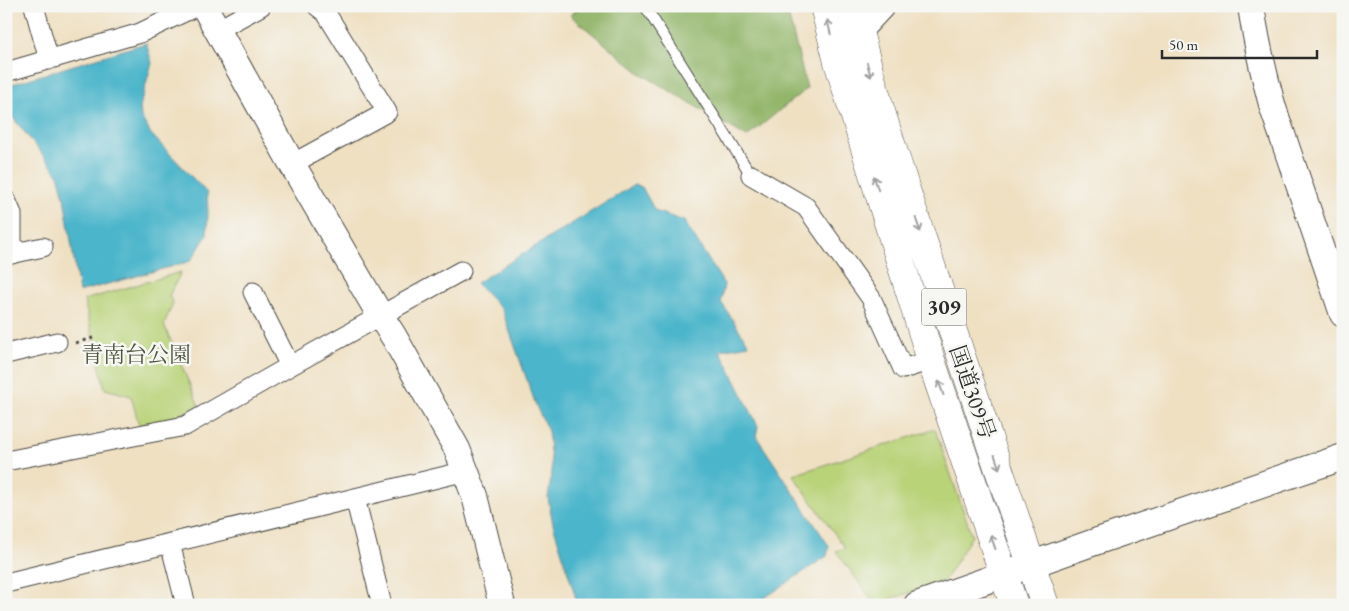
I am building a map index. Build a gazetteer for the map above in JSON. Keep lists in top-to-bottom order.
{
  "streets": {
    "highway": ["309", "国道309号"]
  },
  "parks": ["青南台公園"],
  "scale_bar": "50 m"
}
